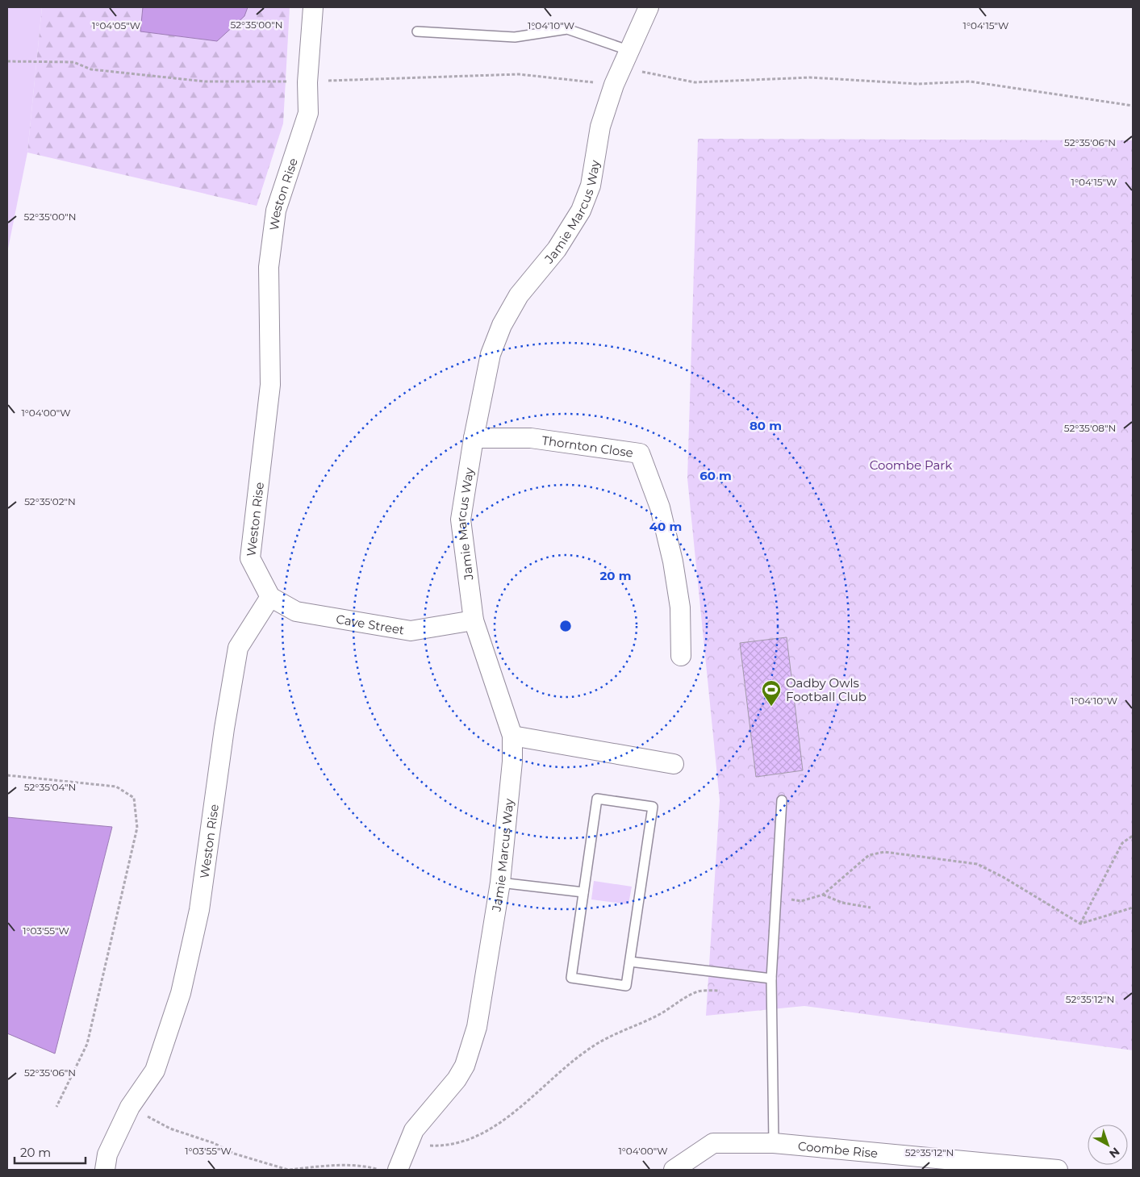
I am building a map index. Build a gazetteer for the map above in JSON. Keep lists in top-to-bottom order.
{
  "streets": {
    "street": [
      "Weston Rise",
      "Jamie Marcus Way",
      "Thornton Close",
      "Cave Street",
      "Coombe Rise"
    ]
  },
  "crossings": [
    ["Weston Rise", "Cave Street"],
    ["Jamie Marcus Way", "Thornton Close"],
    ["Jamie Marcus Way", "Cave Street"]
  ],
  "parks": ["Coombe Park"],
  "places": {
    "sports": ["Oadby Owls Football Club"]
  },
  "scale_bar": "20 m",
  "north": "bottom right",
  "coordinates": [
    "52°35'00\"N",
    "1°04'05\"W",
    "1°04'10\"W",
    "1°04'15\"W",
    "52°35'06\"N",
    "1°04'00\"W",
    "52°35'08\"N",
    "52°35'02\"N",
    "52°35'04\"N",
    "1°03'55\"W",
    "52°35'12\"N"
  ],
  "rings": [
    "80 m",
    "60 m",
    "40 m",
    "20 m"
  ]
}
